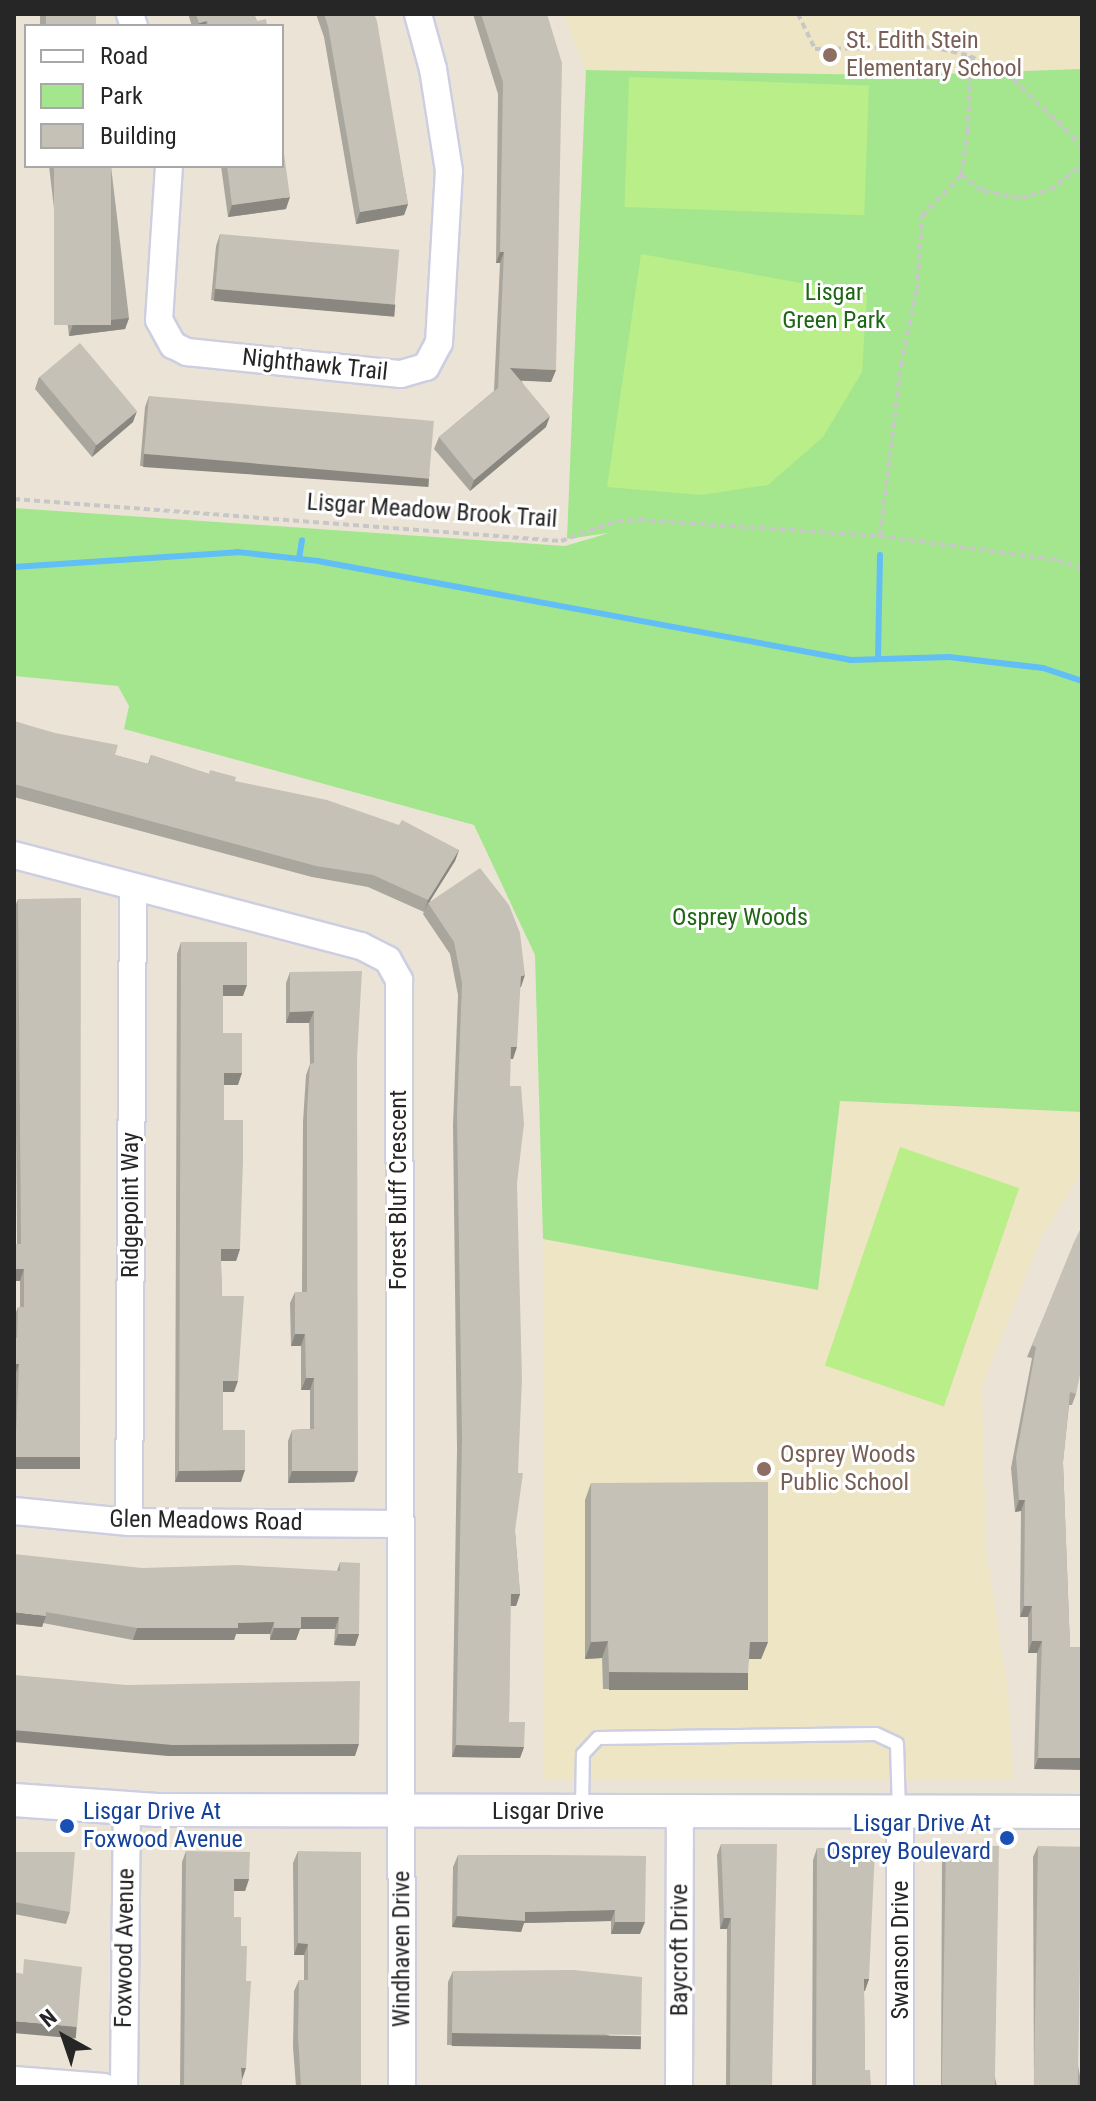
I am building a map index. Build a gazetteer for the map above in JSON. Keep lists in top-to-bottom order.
{
  "streets": {
    "street": [
      "Nighthawk Trail",
      "Forest Bluff Crescent",
      "Ridgepoint Way",
      "Glen Meadows Road",
      "Lisgar Drive",
      "Foxwood Avenue",
      "Windhaven Drive",
      "Baycroft Drive",
      "Swanson Drive"
    ],
    "path": ["Lisgar Meadow Brook Trail"]
  },
  "crossings": [
    ["Forest Bluff Crescent", "Ridgepoint Way"],
    ["Forest Bluff Crescent", "Glen Meadows Road"],
    ["Forest Bluff Crescent", "Lisgar Drive"],
    ["Forest Bluff Crescent", "Windhaven Drive"],
    ["Ridgepoint Way", "Glen Meadows Road"],
    ["Lisgar Drive", "Foxwood Avenue"],
    ["Lisgar Drive", "Windhaven Drive"],
    ["Lisgar Drive", "Baycroft Drive"],
    ["Lisgar Drive", "Swanson Drive"]
  ],
  "parks": ["Lisgar Green Park", "Osprey Woods"],
  "places": [
    "St. Edith Stein Elementary School",
    "Osprey Woods Public School",
    "Lisgar Drive At Foxwood Avenue",
    "Lisgar Drive At Osprey Boulevard"
  ],
  "legend": ["Road", "Park", "Building"],
  "north": "top left"
}
